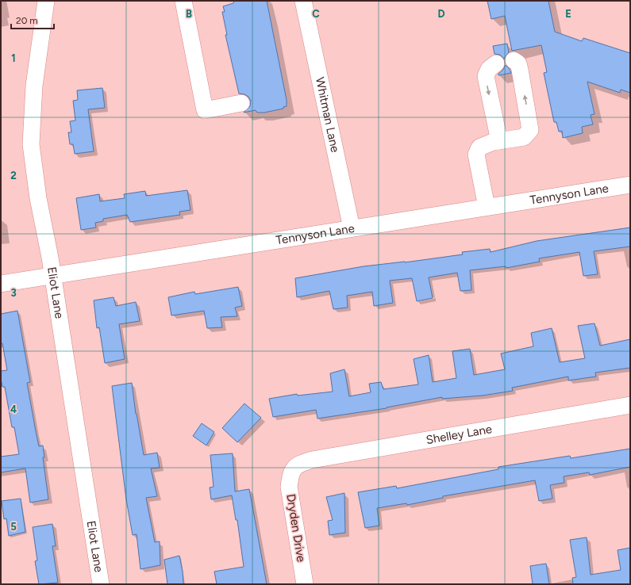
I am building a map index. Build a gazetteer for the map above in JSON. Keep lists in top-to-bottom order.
{
  "streets": {
    "street": [
      "Whitman Lane",
      "Tennyson Lane",
      "Eliot Lane",
      "Shelley Lane",
      "Dryden Drive"
    ]
  },
  "crossings": [
    ["Whitman Lane", "Tennyson Lane"],
    ["Tennyson Lane", "Eliot Lane"],
    ["Shelley Lane", "Dryden Drive"]
  ],
  "scale_bar": "20 m",
  "grid": {
    "columns": [
      "B",
      "C",
      "D",
      "E"
    ],
    "rows": [
      "1",
      "2",
      "3",
      "4",
      "5"
    ]
  }
}
